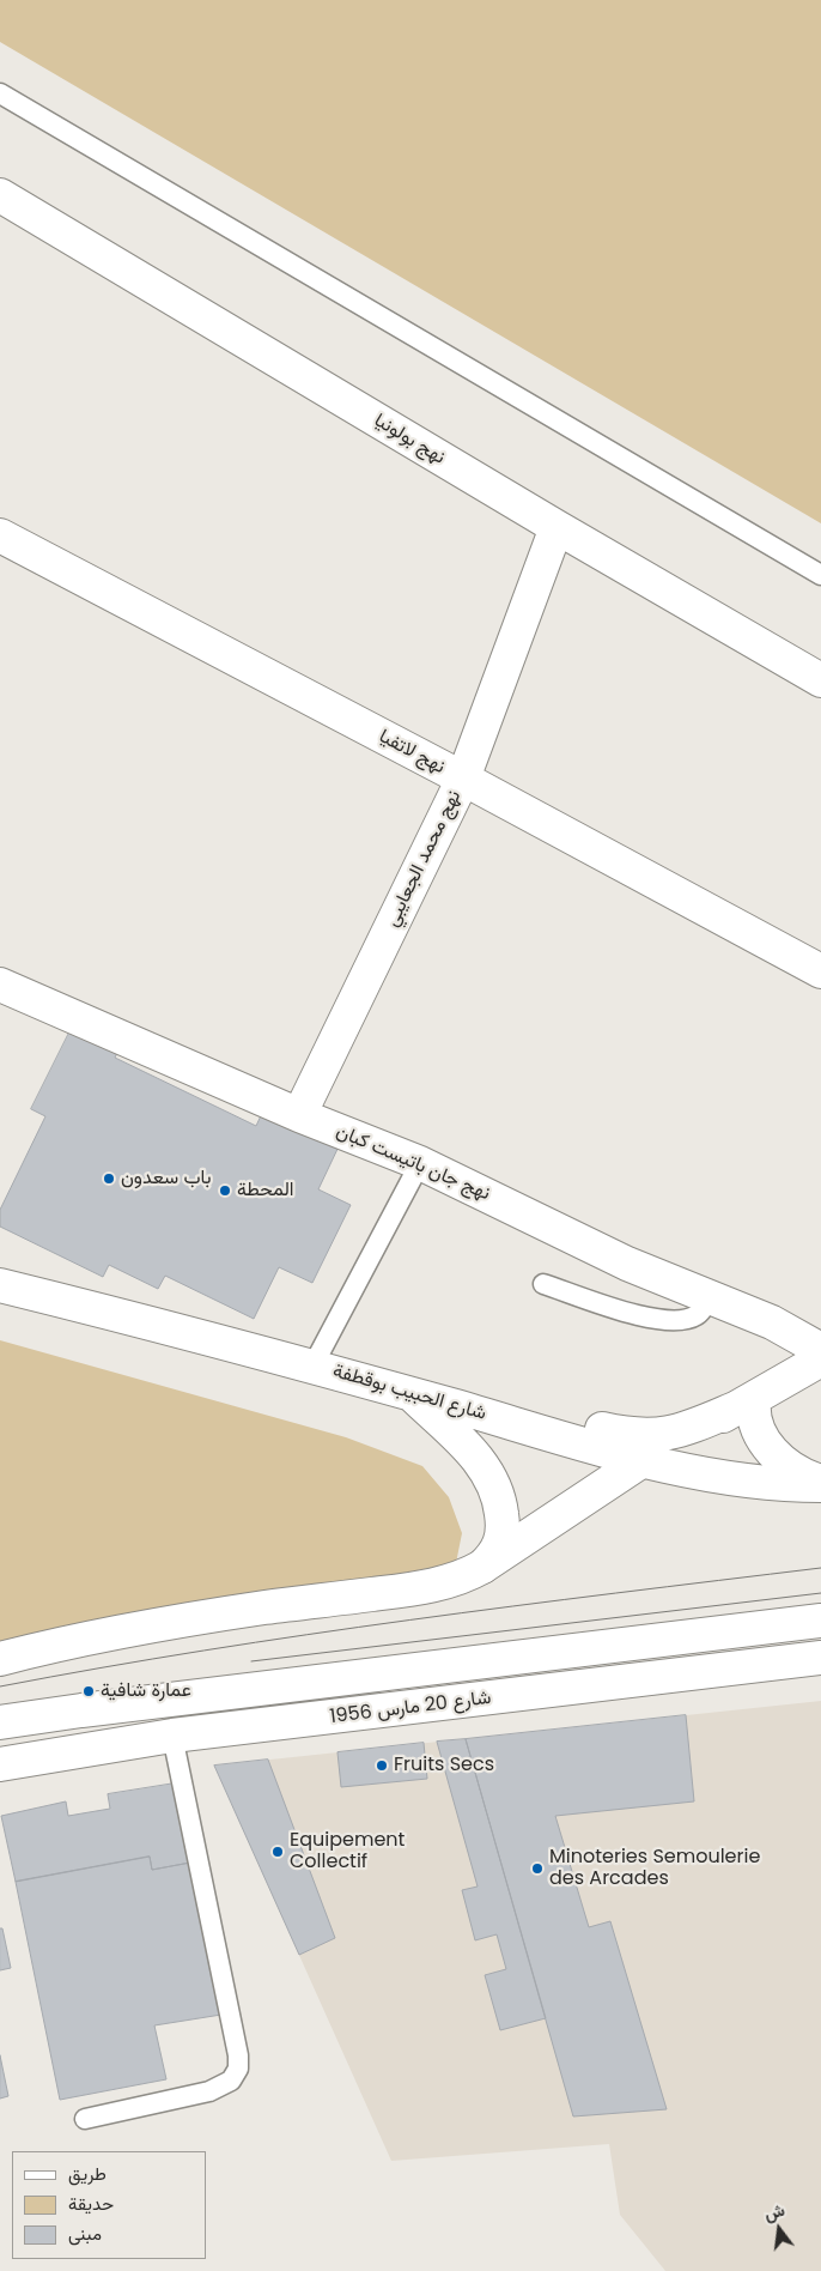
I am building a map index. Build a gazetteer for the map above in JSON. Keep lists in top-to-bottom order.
{
  "streets": {
    "street": [
      "نهج بولونيا",
      "نهج لاتفيا",
      "نهج محمد الجعايبي",
      "نهج جان باتيست كبان",
      "شارع الحبيب بوقطفة",
      "شارع 20 مارس 1956"
    ]
  },
  "crossings": [
    ["نهج بولونيا", "نهج محمد الجعايبي"],
    ["نهج لاتفيا", "نهج محمد الجعايبي"],
    ["نهج محمد الجعايبي", "نهج جان باتيست كبان"]
  ],
  "places": [
    "باب سعدون",
    "المحطة",
    "عمارة شافية",
    "Fruits Secs",
    "Equipement Collectif",
    "Minoteries Semoulerie des Arcades"
  ],
  "legend": ["طريق", "حديقة", "مبنى"],
  "north": "top"
}
